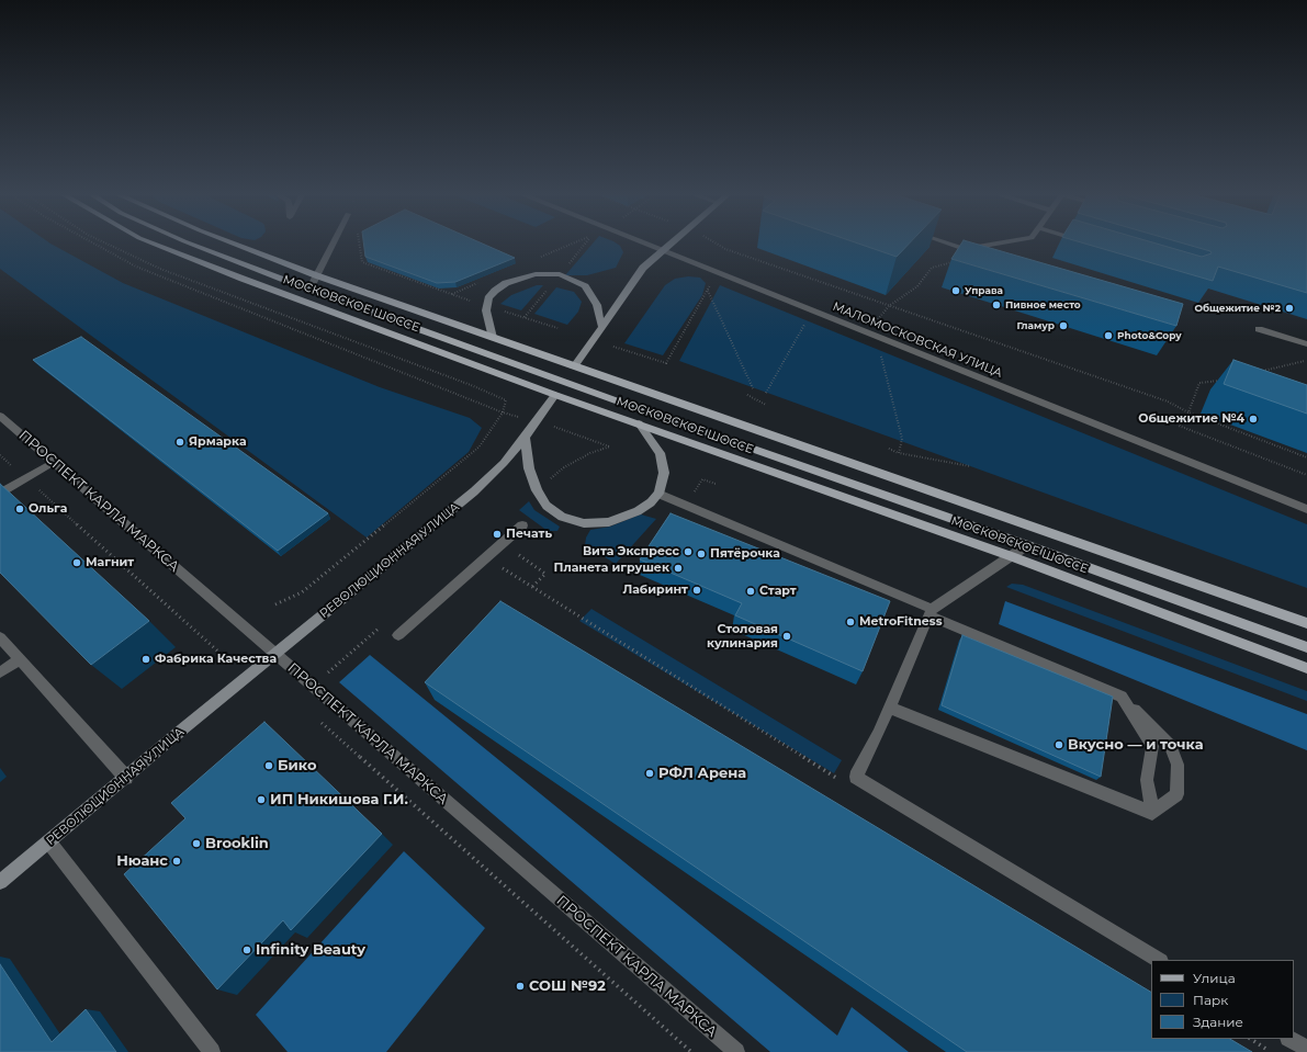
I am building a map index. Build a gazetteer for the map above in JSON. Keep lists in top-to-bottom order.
{
  "streets": {
    "main road": ["МОСКОВСКОЕ ШОССЕ", "РЕВОЛЮЦИОННАЯ УЛИЦА"],
    "street": ["МАЛОМОСКОВСКАЯ УЛИЦА", "ПРОСПЕКТ КАРЛА МАРКСА"]
  },
  "crossings": [
    ["МОСКОВСКОЕ ШОССЕ", "РЕВОЛЮЦИОННАЯ УЛИЦА"],
    ["МАЛОМОСКОВСКАЯ УЛИЦА", "РЕВОЛЮЦИОННАЯ УЛИЦА"],
    ["ПРОСПЕКТ КАРЛА МАРКСА", "РЕВОЛЮЦИОННАЯ УЛИЦА"]
  ],
  "places": [
    "Управа",
    "Пивное место",
    "Общежитие №2",
    "Гламур",
    "Photo&Copy",
    "Общежитие №4",
    "Ярмарка",
    "Ольга",
    "Печать",
    "Вита Экспресс",
    "Пятёрочка",
    "Магнит",
    "Планета игрушек",
    "Лабиринт",
    "Старт",
    "MetroFitness",
    "Столовая кулинария",
    "Фабрика Качества",
    "Вкусно — и точка",
    "Бико",
    "РФЛ Арена",
    "ИП Никишова Г.И.",
    "Brooklin",
    "Нюанс",
    "Infinity Beauty",
    "СОШ №92"
  ],
  "legend": ["Улица", "Парк", "Здание"]
}
